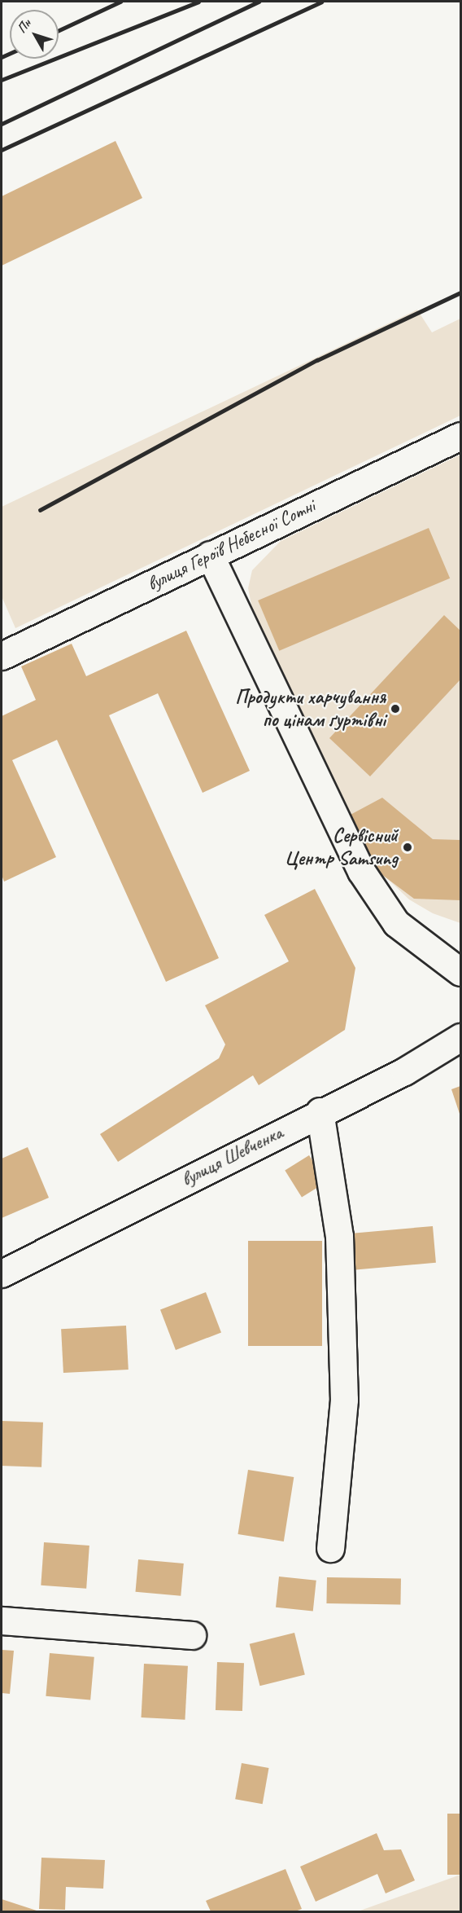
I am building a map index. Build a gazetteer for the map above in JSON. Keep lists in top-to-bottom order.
{
  "streets": {
    "street": ["вулиця Героїв Небесної Сотні", "вулиця Шевченка"]
  },
  "places": ["Продукти харчування по цінам ґуртівні", "Сервісний Центр Samsung"],
  "north": "top left"
}
